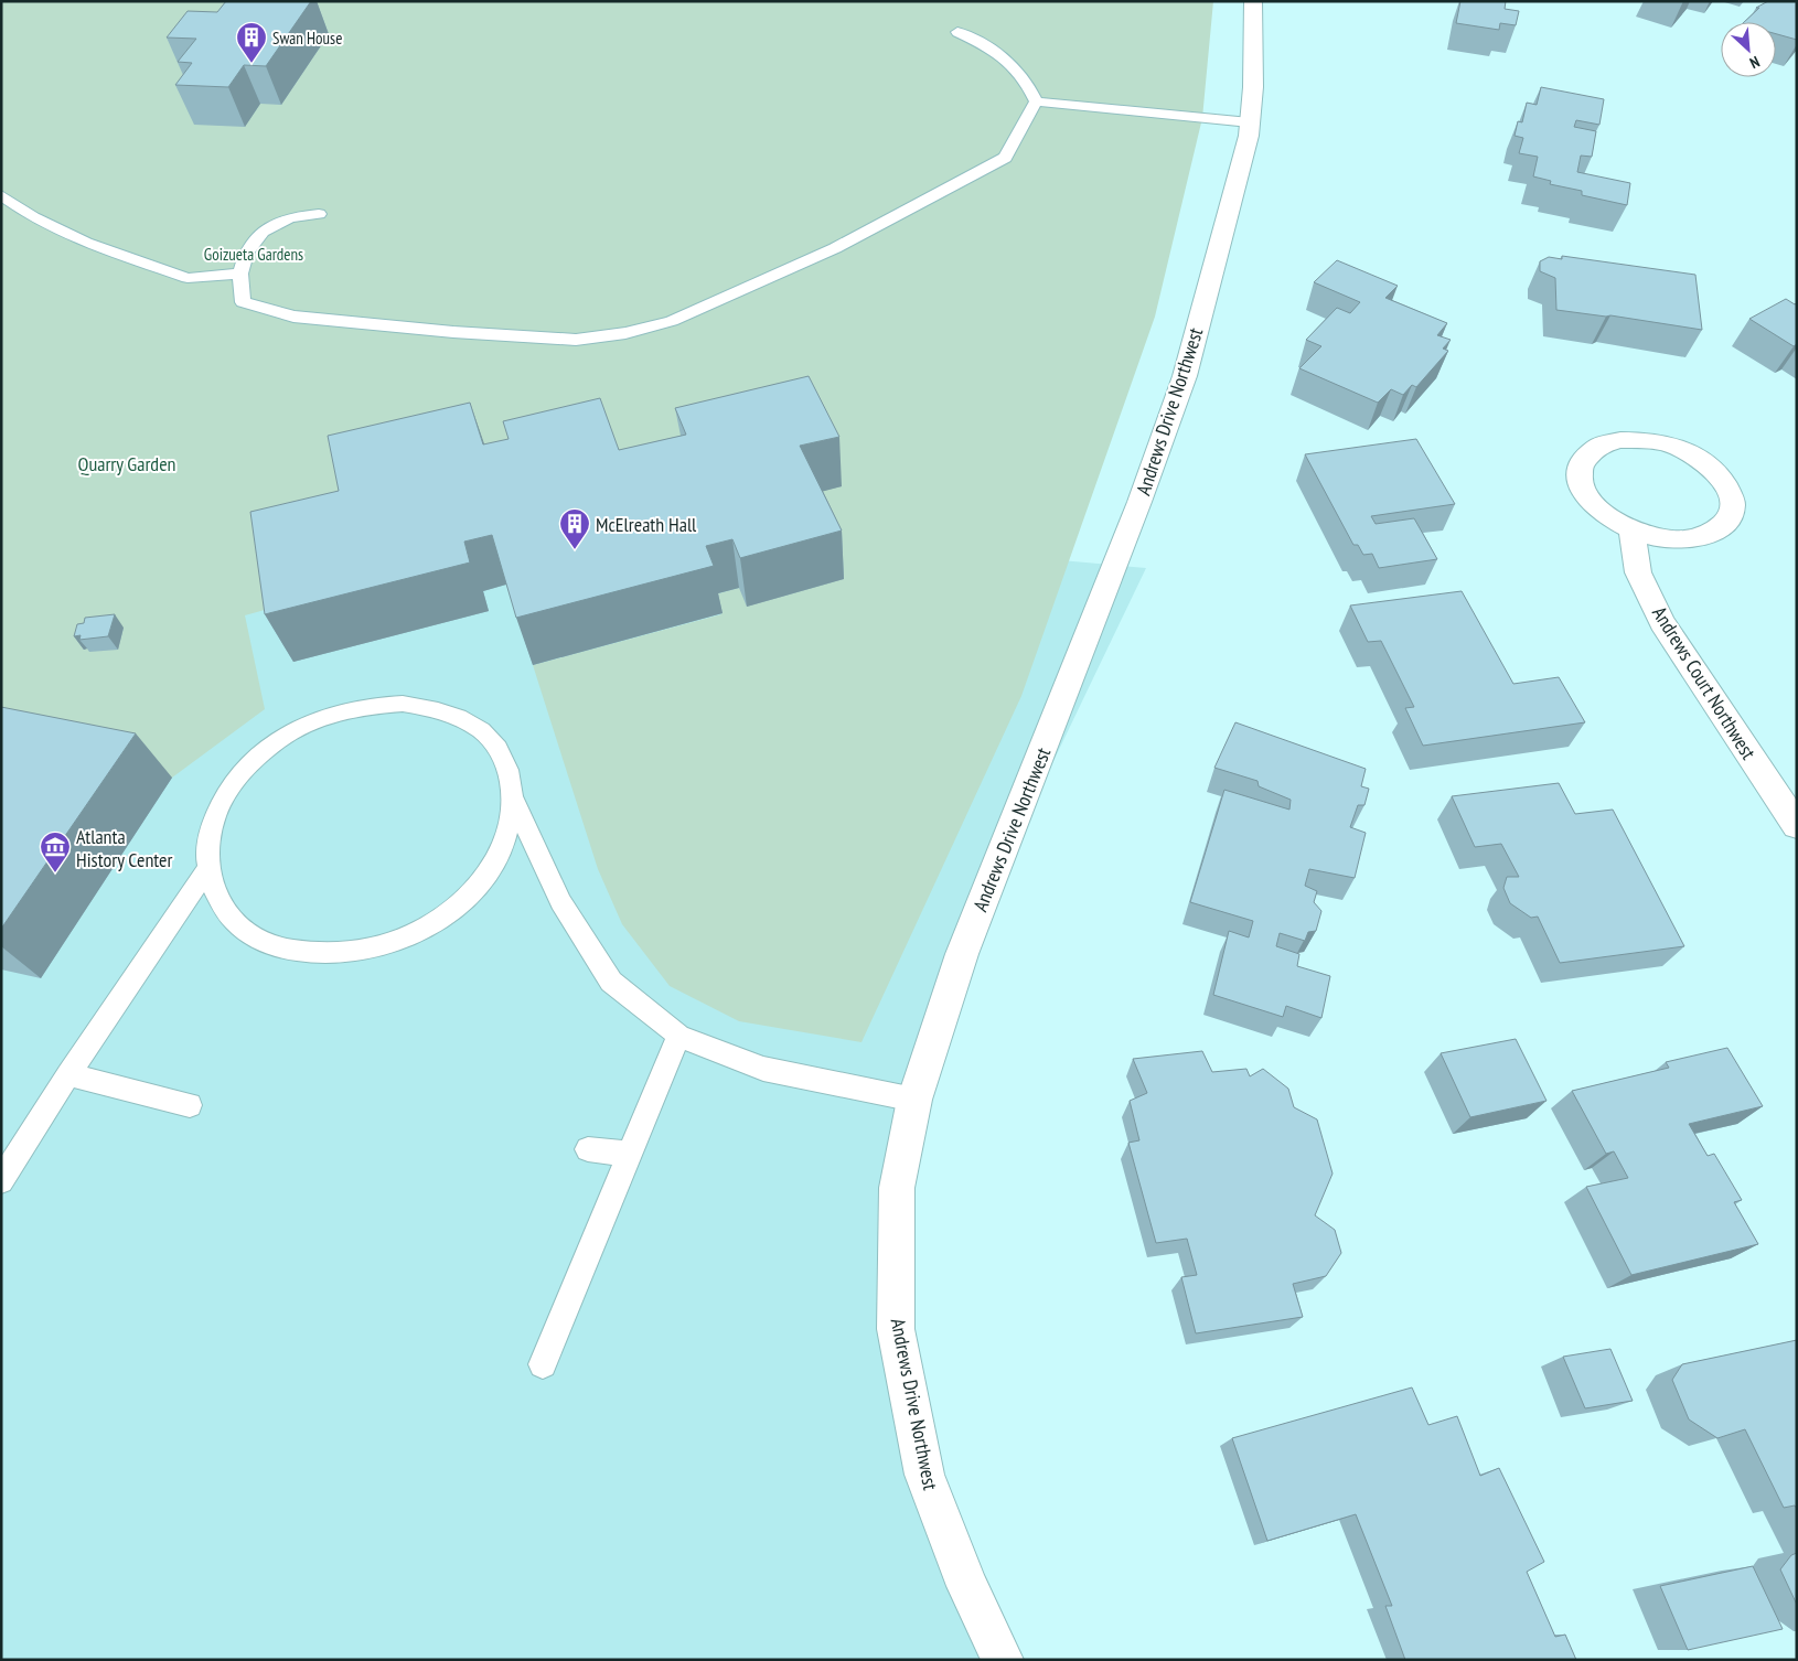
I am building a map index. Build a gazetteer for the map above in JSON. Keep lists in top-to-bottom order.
{
  "streets": {
    "street": ["Andrews Drive Northwest", "Andrews Court Northwest"]
  },
  "parks": ["Goizueta Gardens", "Quarry Garden"],
  "places": {
    "building": ["Swan House", "McElreath Hall"],
    "museum": ["Atlanta History Center"]
  },
  "north": "bottom right"
}
